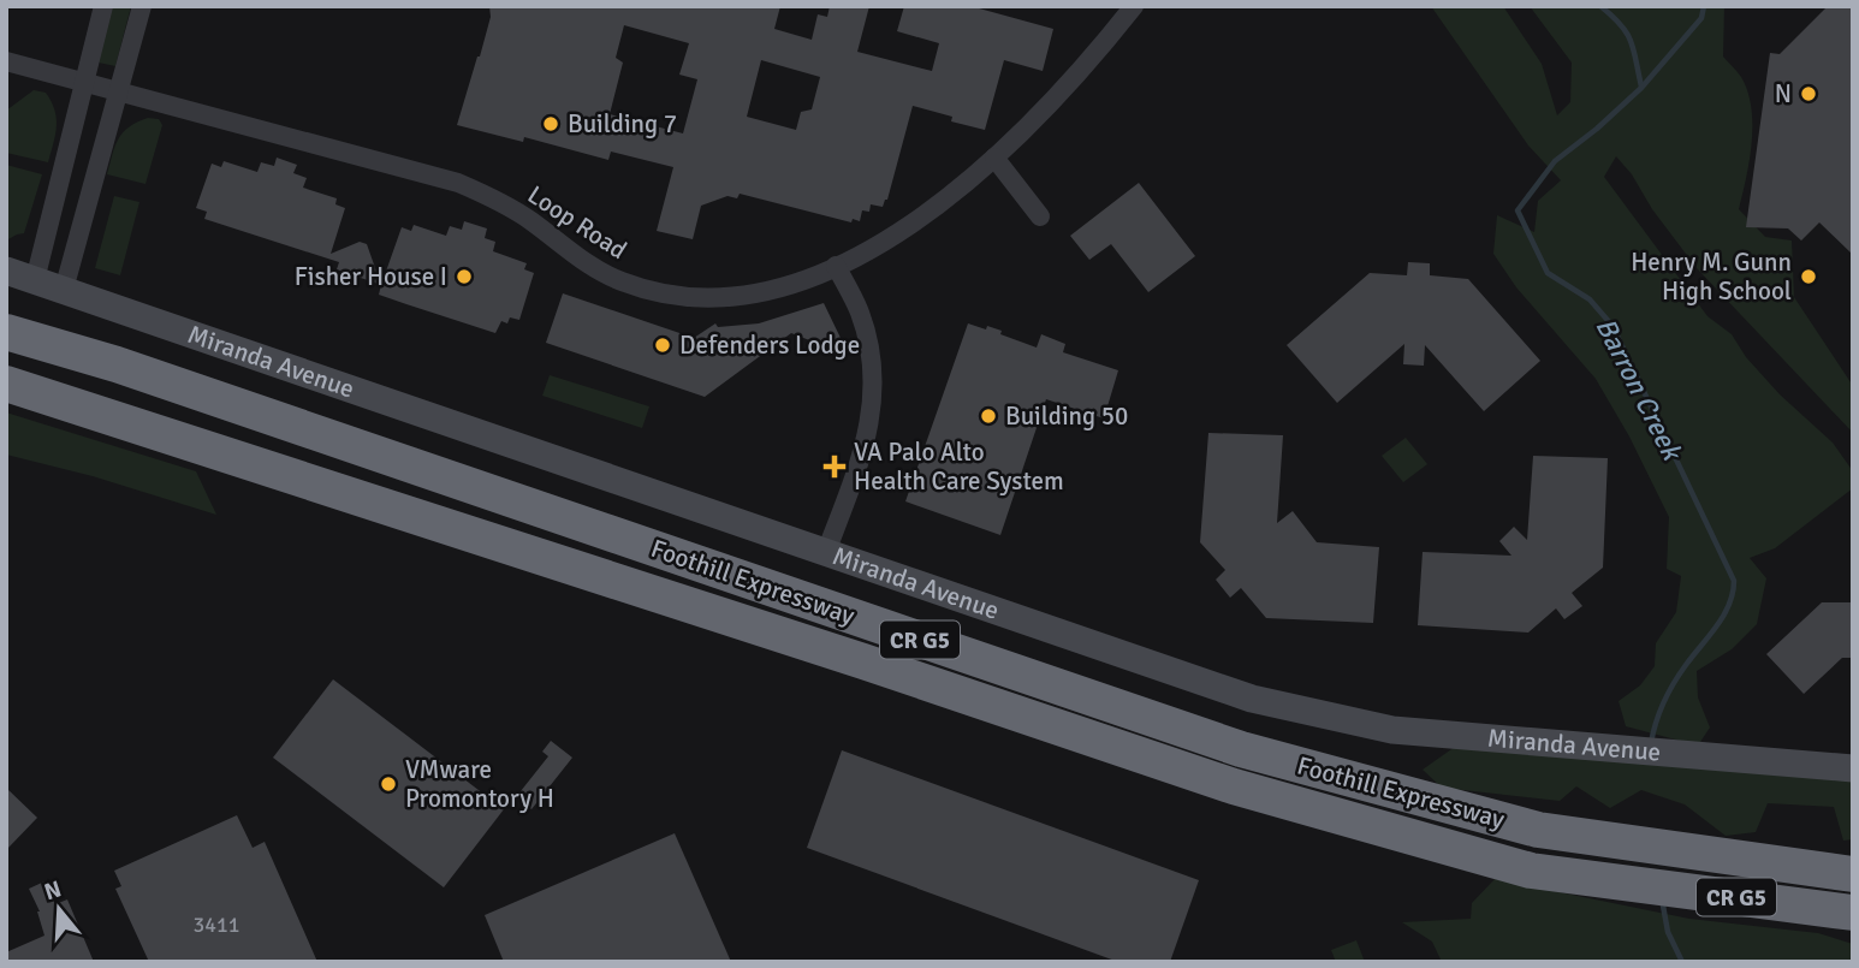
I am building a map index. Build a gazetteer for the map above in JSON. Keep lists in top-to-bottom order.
{
  "streets": {
    "highway": ["Foothill Expressway", "CR G5"],
    "street": ["Loop Road", "Miranda Avenue"]
  },
  "water": ["Barron Creek"],
  "places": {
    "other": [
      "N",
      "Building 7",
      "Fisher House I",
      "Henry M. Gunn High School",
      "Defenders Lodge",
      "Building 50",
      "VMware Promontory H"
    ],
    "health": ["VA Palo Alto Health Care System"]
  },
  "house_numbers": ["3411"],
  "north": "top"
}
